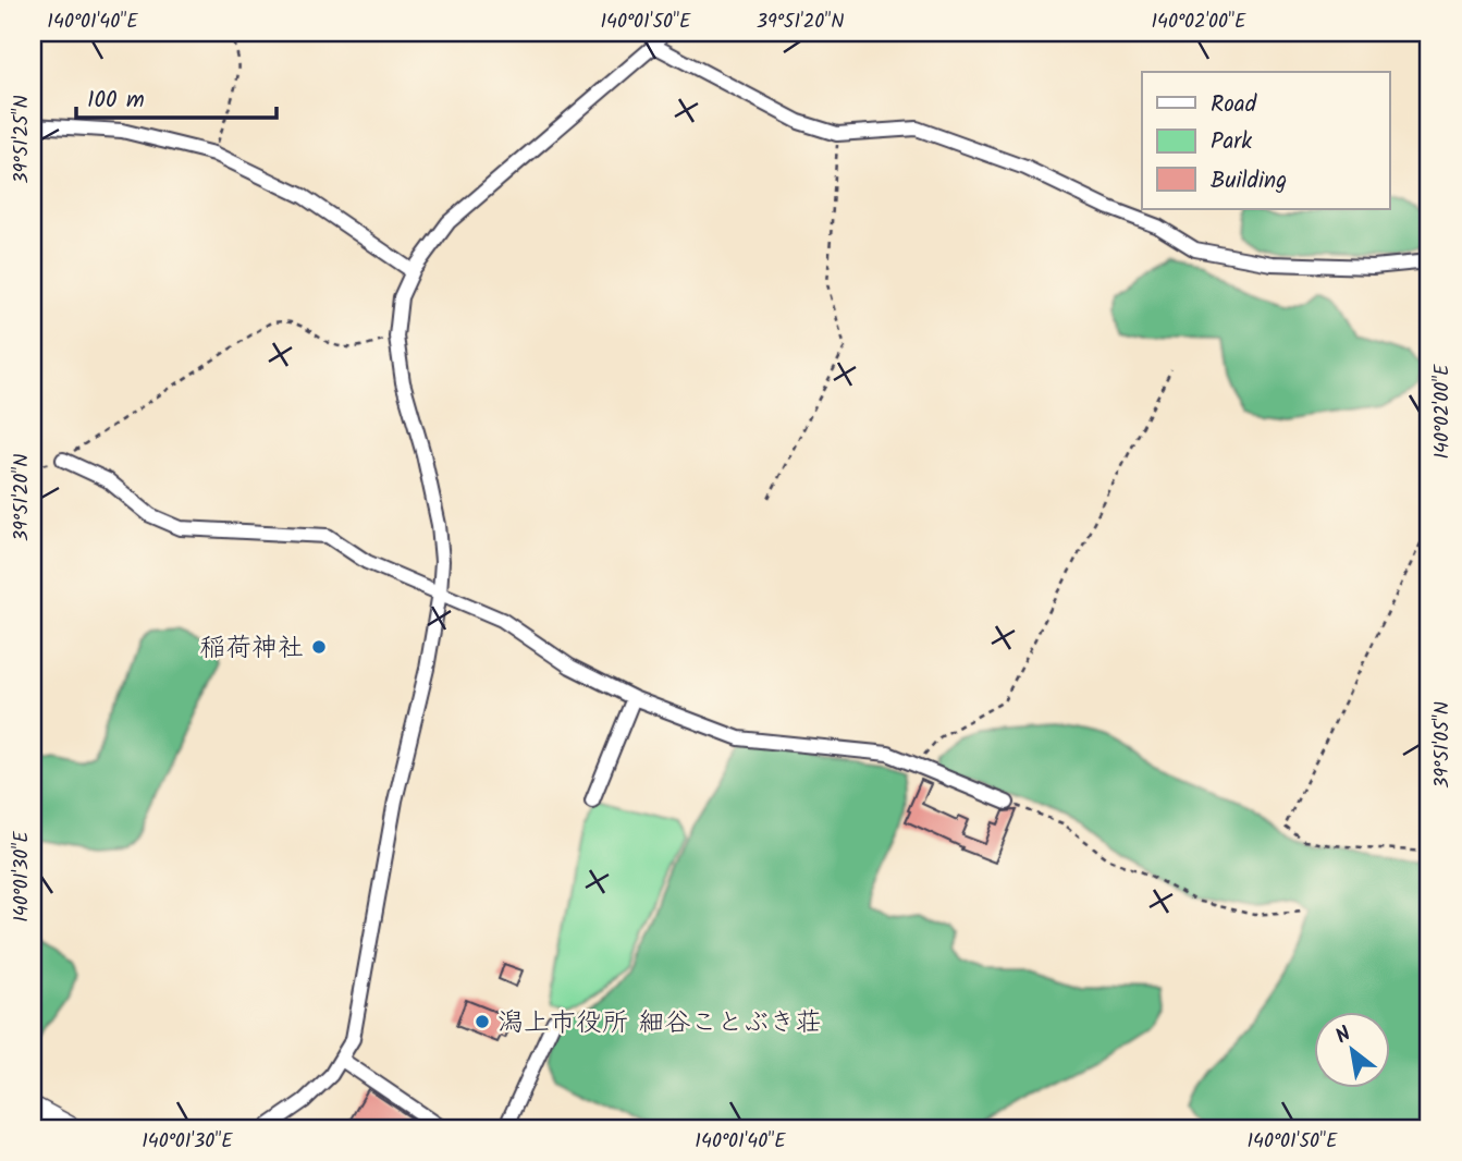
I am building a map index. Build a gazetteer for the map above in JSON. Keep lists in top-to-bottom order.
{
  "places": ["稲荷神社", "潟上市役所 細谷ことぶき荘"],
  "legend": ["Road", "Park", "Building"],
  "scale_bar": "100 m",
  "north": "top left",
  "coordinates": [
    "140°01'40\"E",
    "140°01'50\"E",
    "39°51'20\"N",
    "140°02'00\"E",
    "39°51'25\"N",
    "39°51'05\"N",
    "140°01'30\"E"
  ]
}
